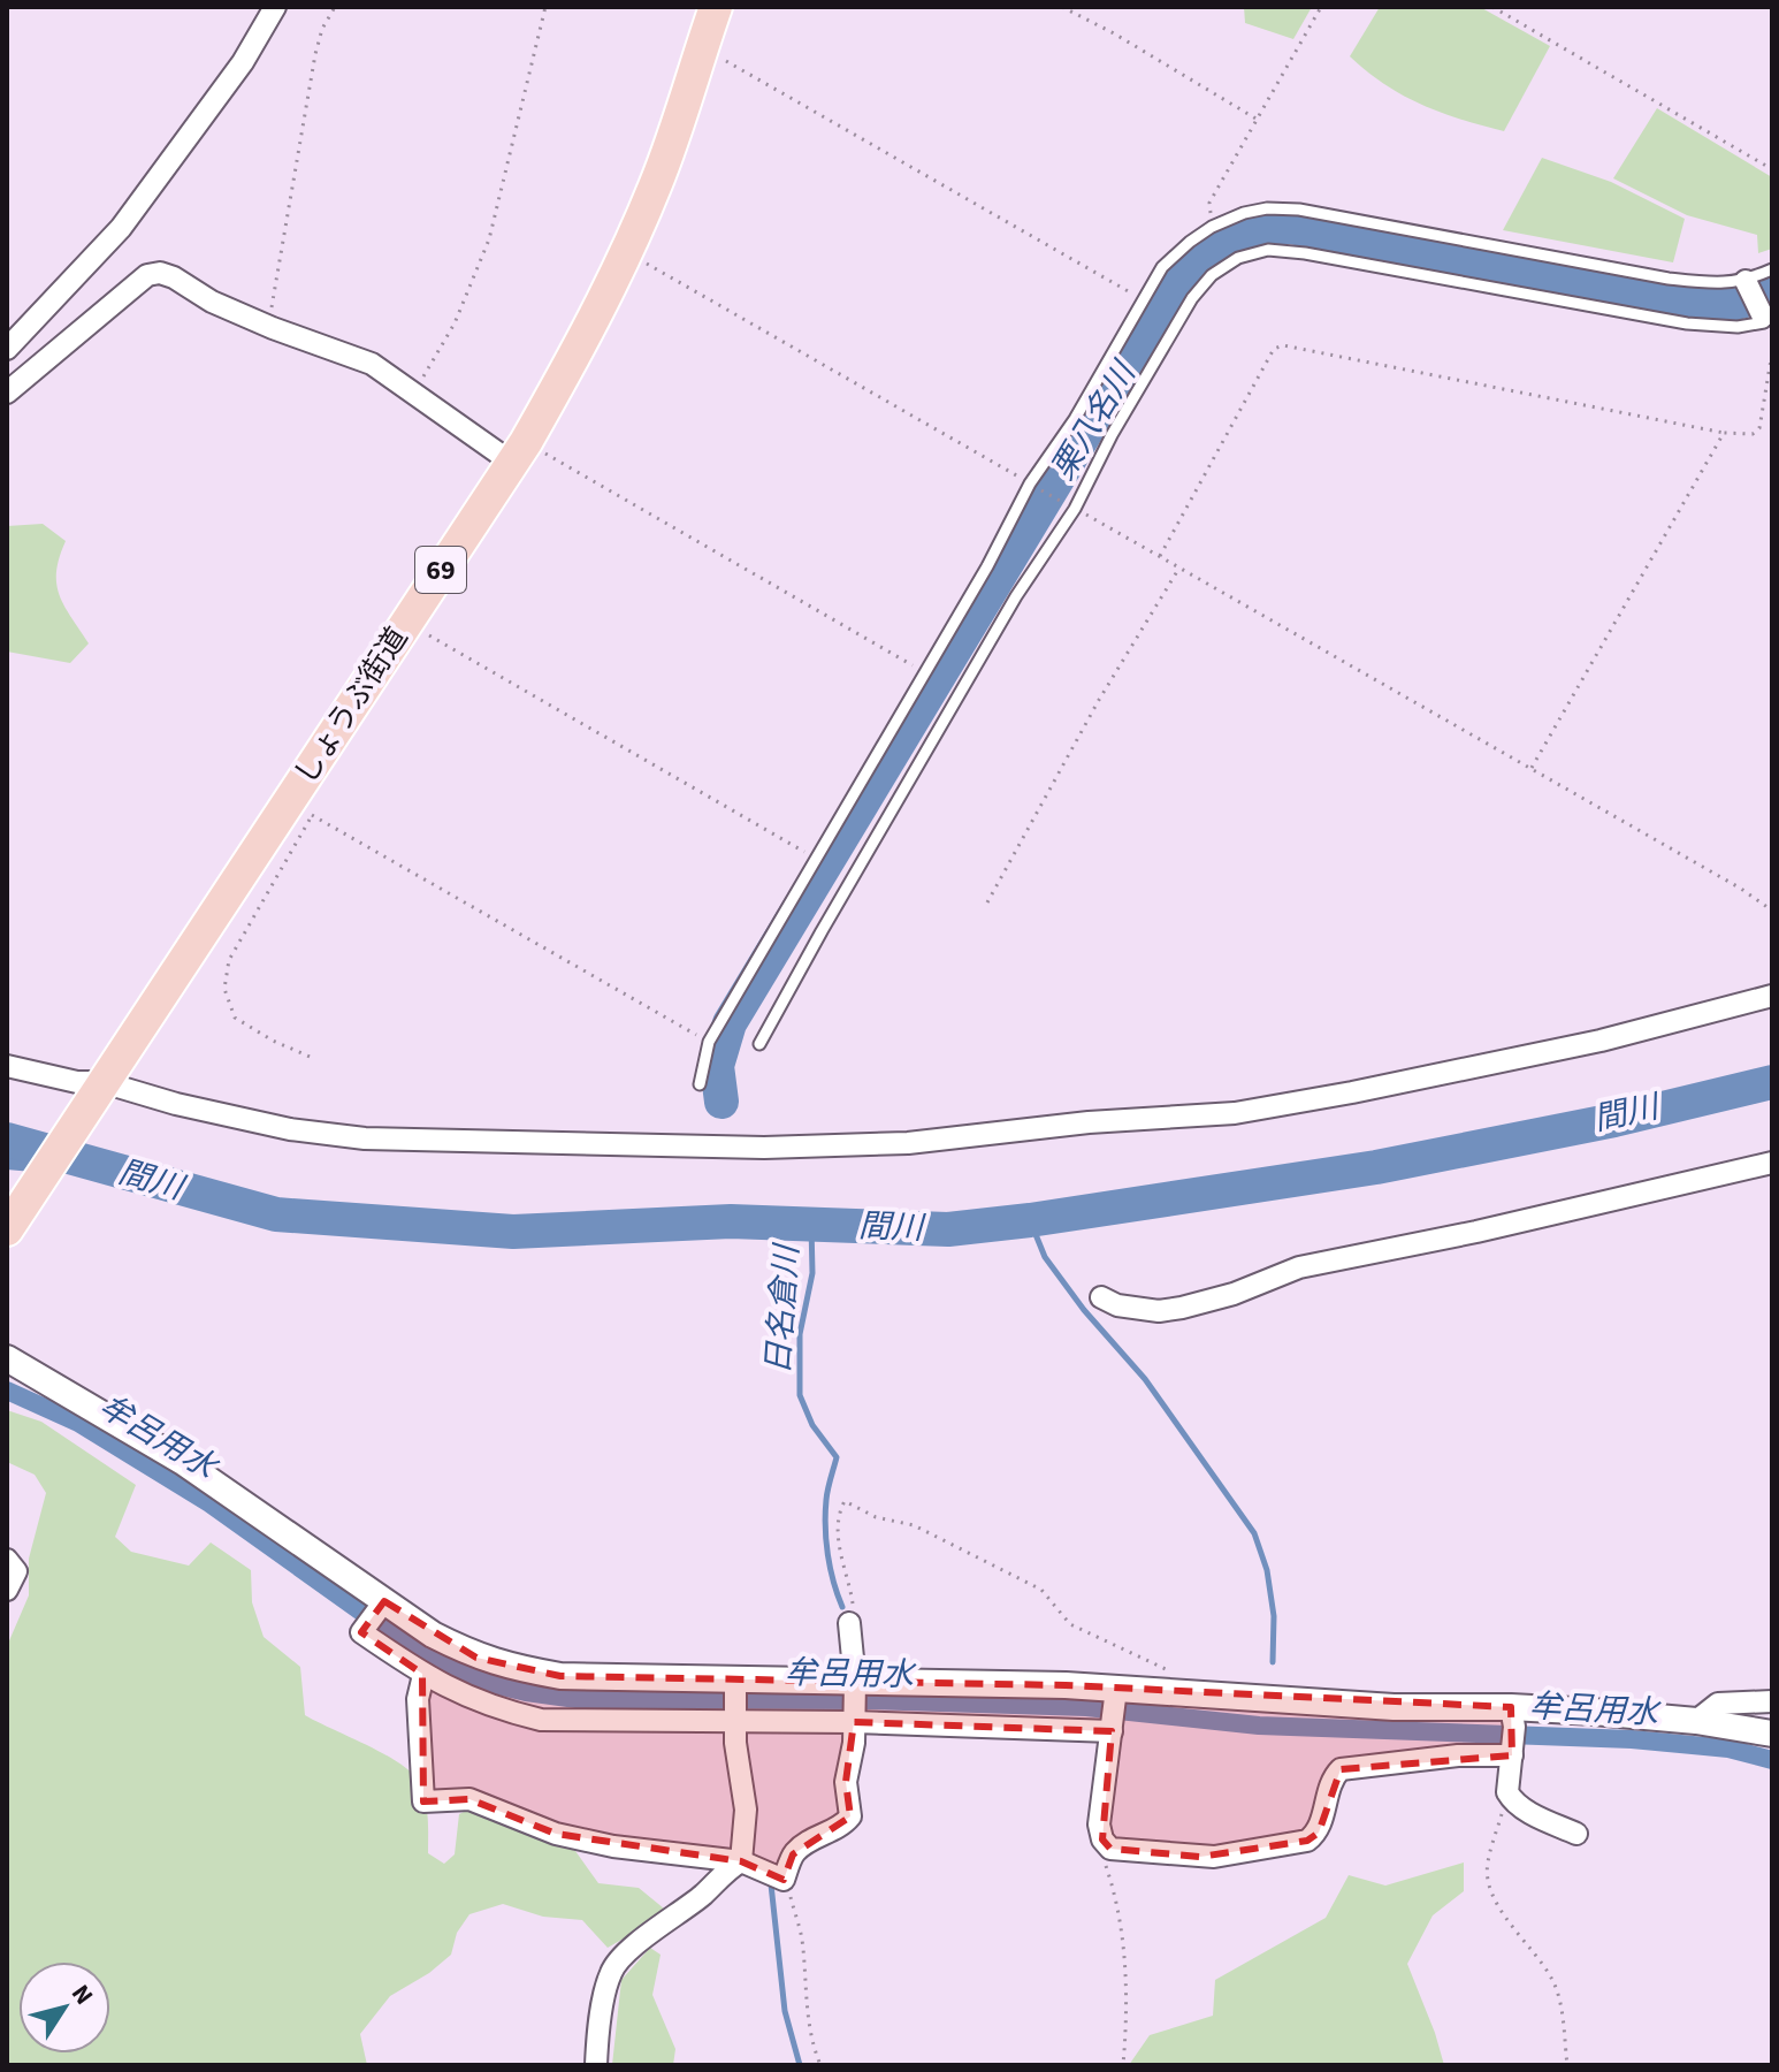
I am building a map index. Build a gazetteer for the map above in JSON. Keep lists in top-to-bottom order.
{
  "streets": {
    "main road": ["69", "しょうぶ街道"]
  },
  "water": [
    "栗八名川",
    "間川",
    "日名倉川",
    "牟呂用水"
  ],
  "north": "top right"
}
